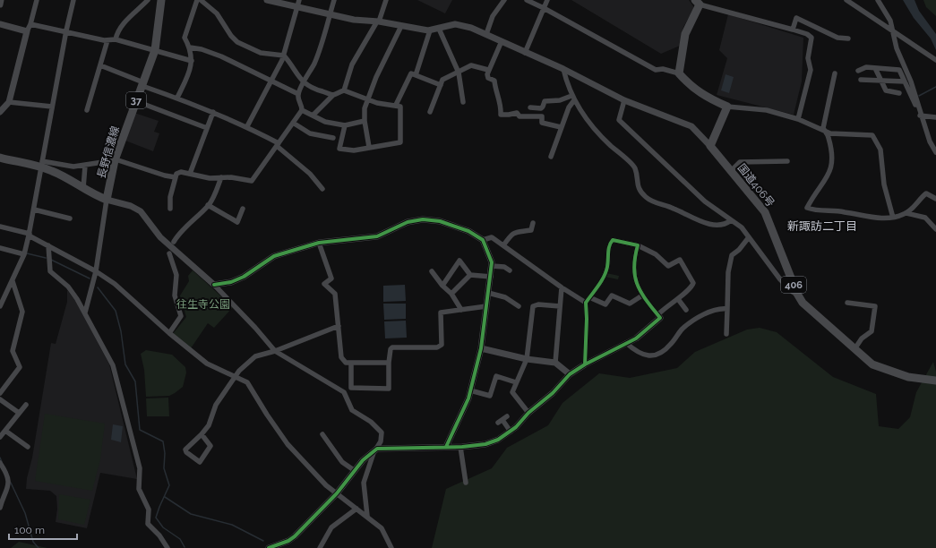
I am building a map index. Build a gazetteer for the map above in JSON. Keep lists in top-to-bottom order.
{
  "streets": {
    "main road": [
      "37",
      "長野信濃線",
      "国道406号",
      "406"
    ]
  },
  "districts": ["新諏訪二丁目"],
  "parks": ["往生寺公園"],
  "scale_bar": "100 m"
}
